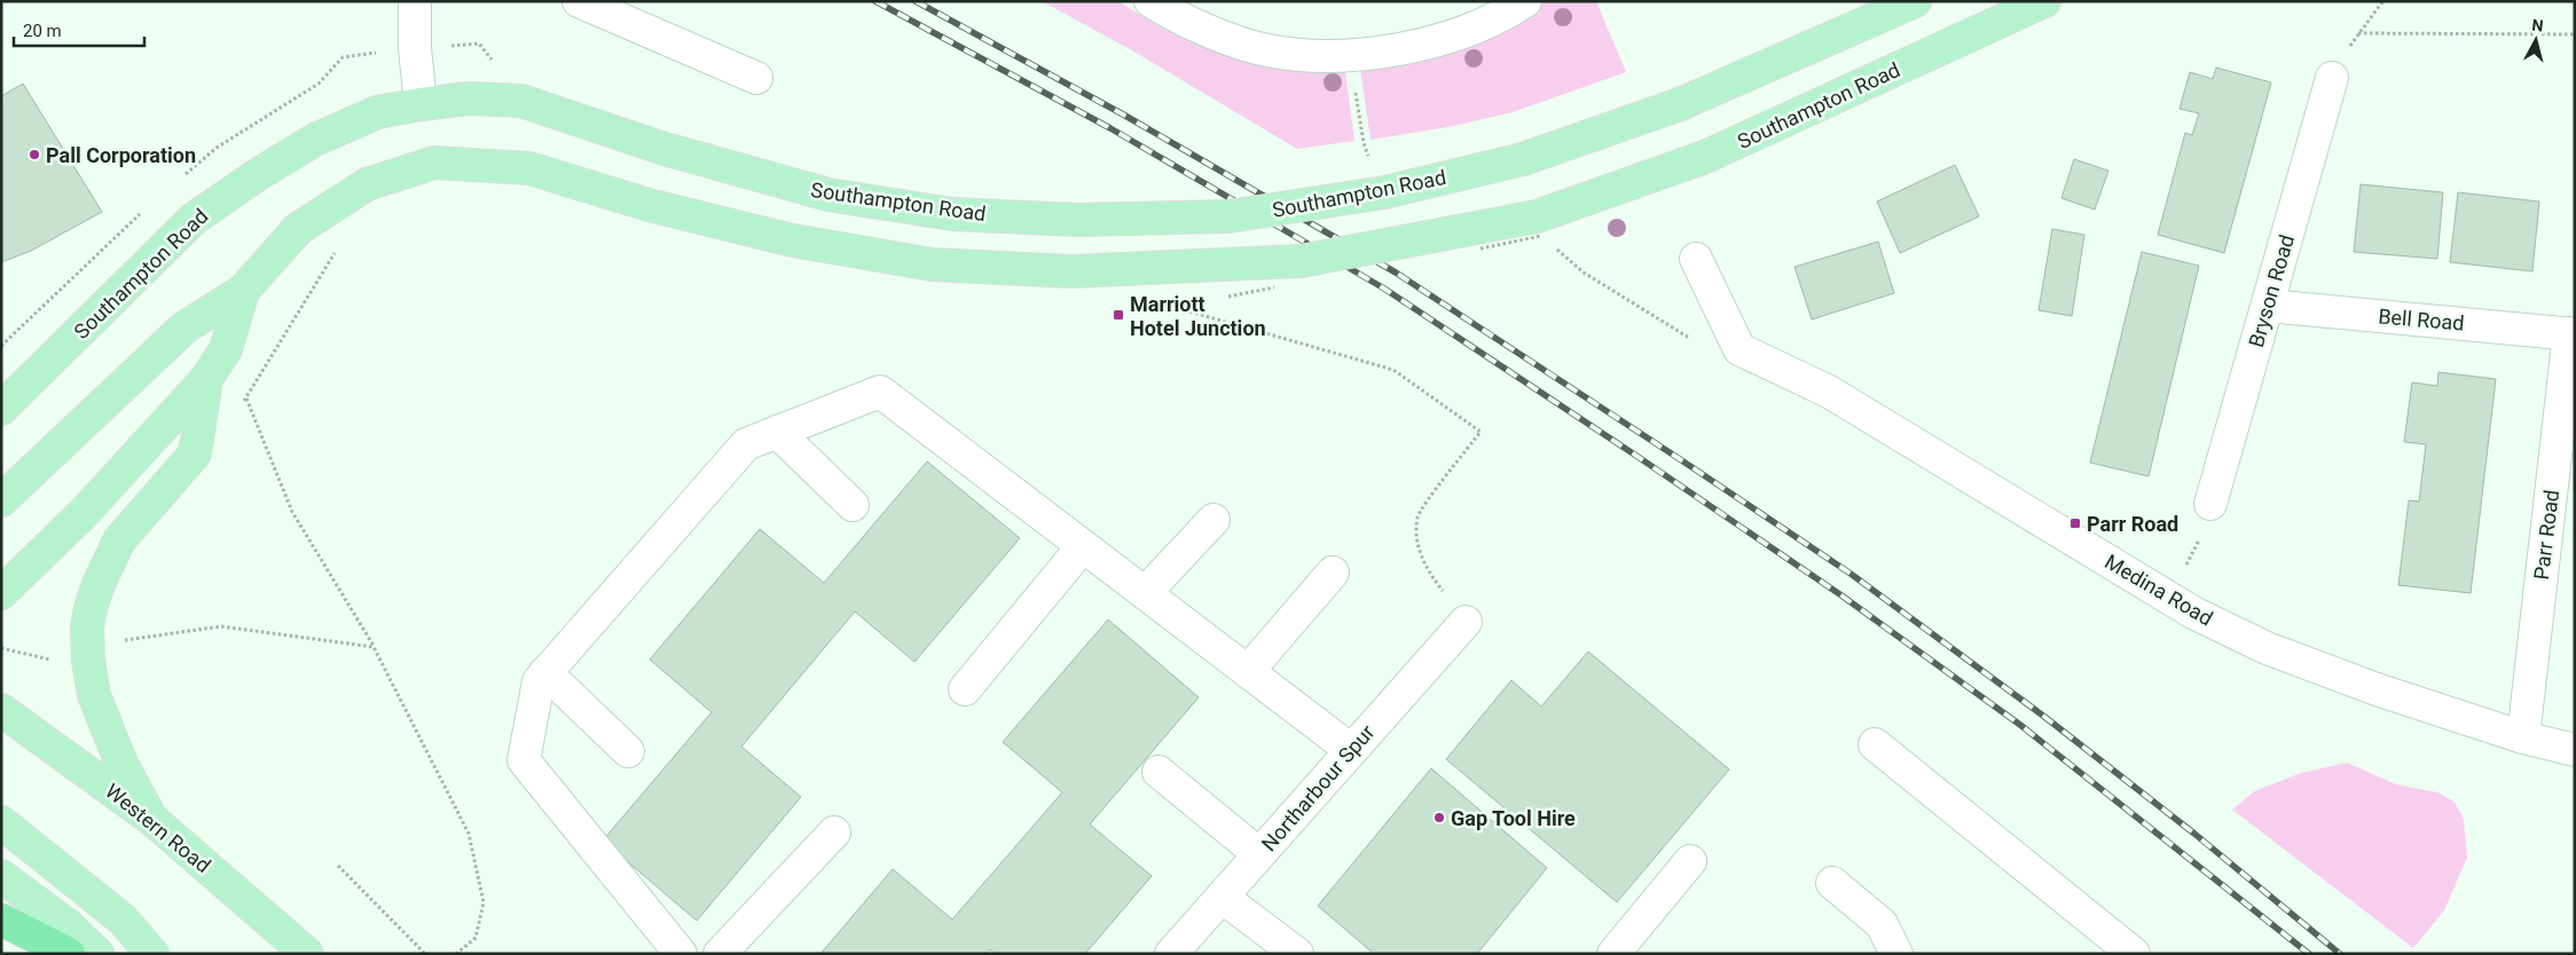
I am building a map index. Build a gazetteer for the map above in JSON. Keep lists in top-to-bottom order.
{
  "streets": {
    "main road": ["Southampton Road", "Western Road"],
    "street": [
      "Bryson Road",
      "Bell Road",
      "Parr Road",
      "Medina Road",
      "Northarbour Spur"
    ]
  },
  "crossings": [
    ["Bryson Road", "Bell Road"],
    ["Bell Road", "Parr Road"],
    ["Parr Road", "Medina Road"]
  ],
  "places": {
    "other": ["Pall Corporation", "Gap Tool Hire"],
    "transit": ["Marriott Hotel Junction", "Parr Road"]
  },
  "scale_bar": "20 m",
  "north": "top"
}
